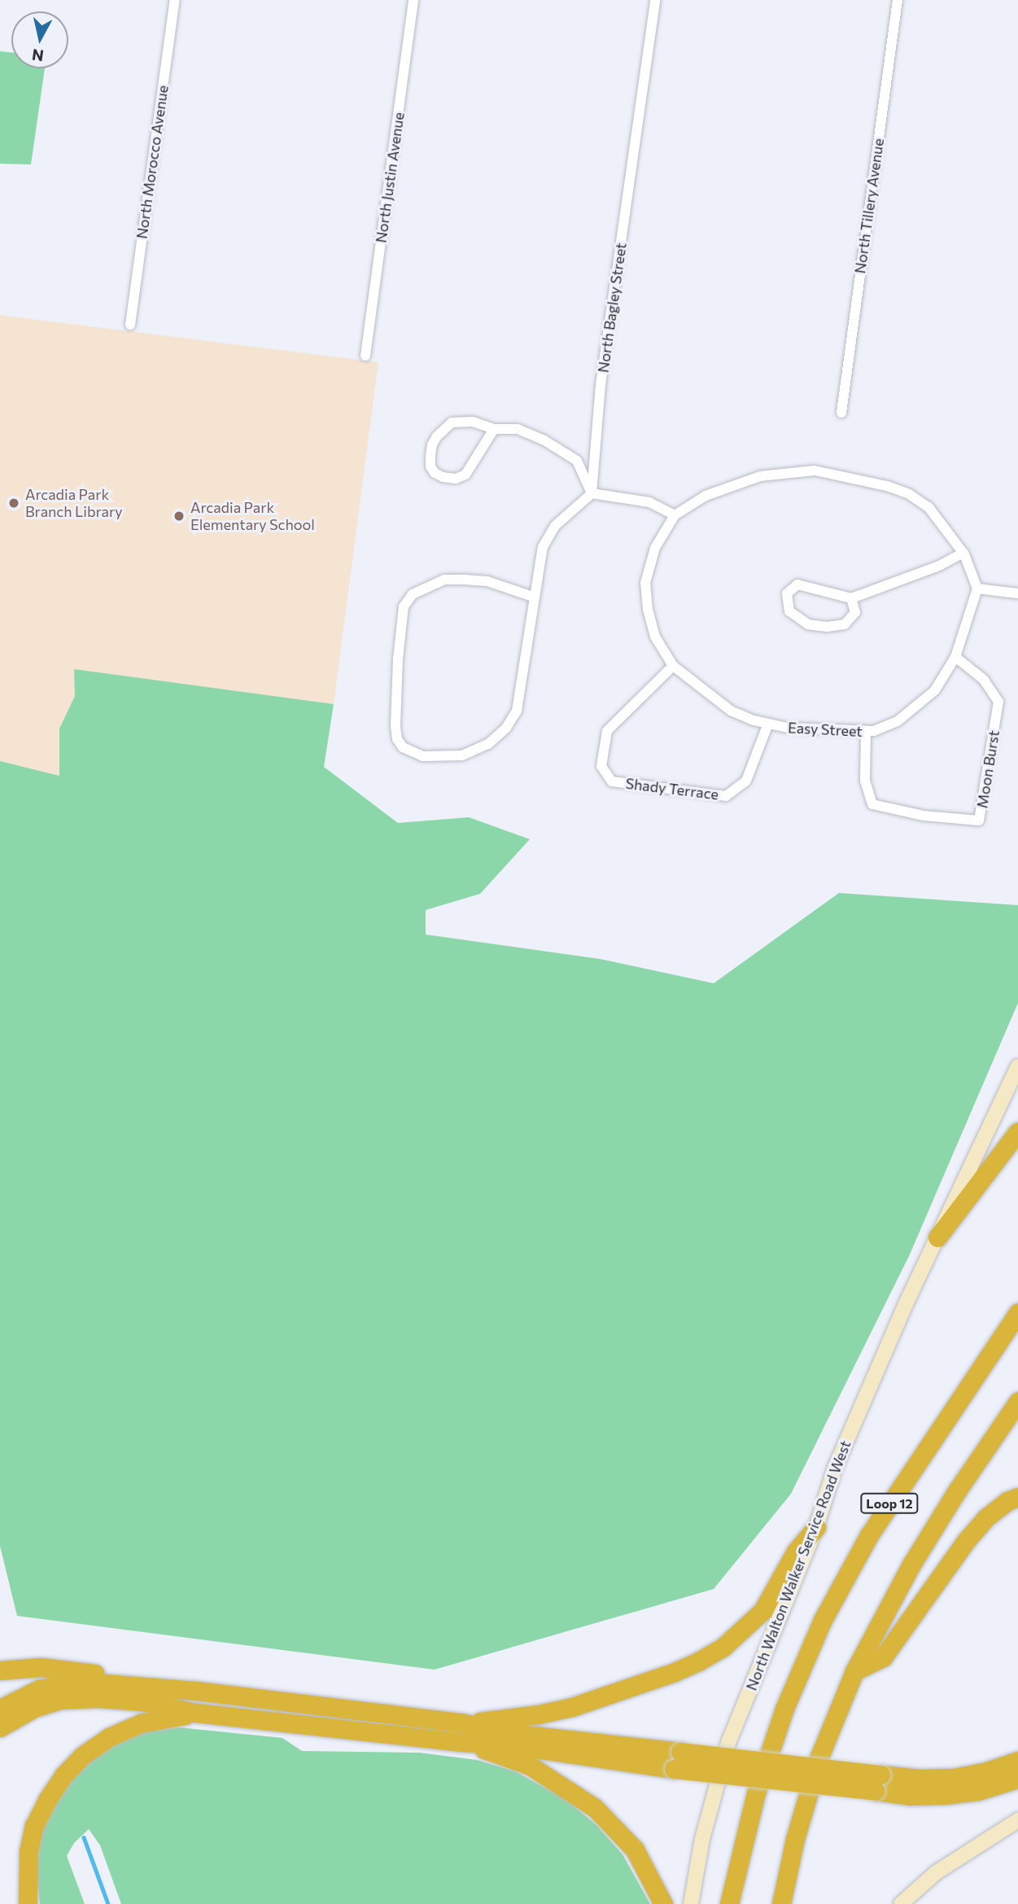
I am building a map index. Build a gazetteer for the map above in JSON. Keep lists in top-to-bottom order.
{
  "streets": {
    "highway": ["Loop 12"],
    "main road": ["North Walton Walker Service Road West"],
    "street": [
      "North Morocco Avenue",
      "North Justin Avenue",
      "North Tillery Avenue",
      "North Bagley Street",
      "Easy Street",
      "Moon Burst",
      "Shady Terrace"
    ]
  },
  "crossings": [
    ["Easy Street", "Moon Burst"],
    ["Easy Street", "Shady Terrace"]
  ],
  "places": ["Arcadia Park Branch Library", "Arcadia Park Elementary School"],
  "north": "bottom"
}
